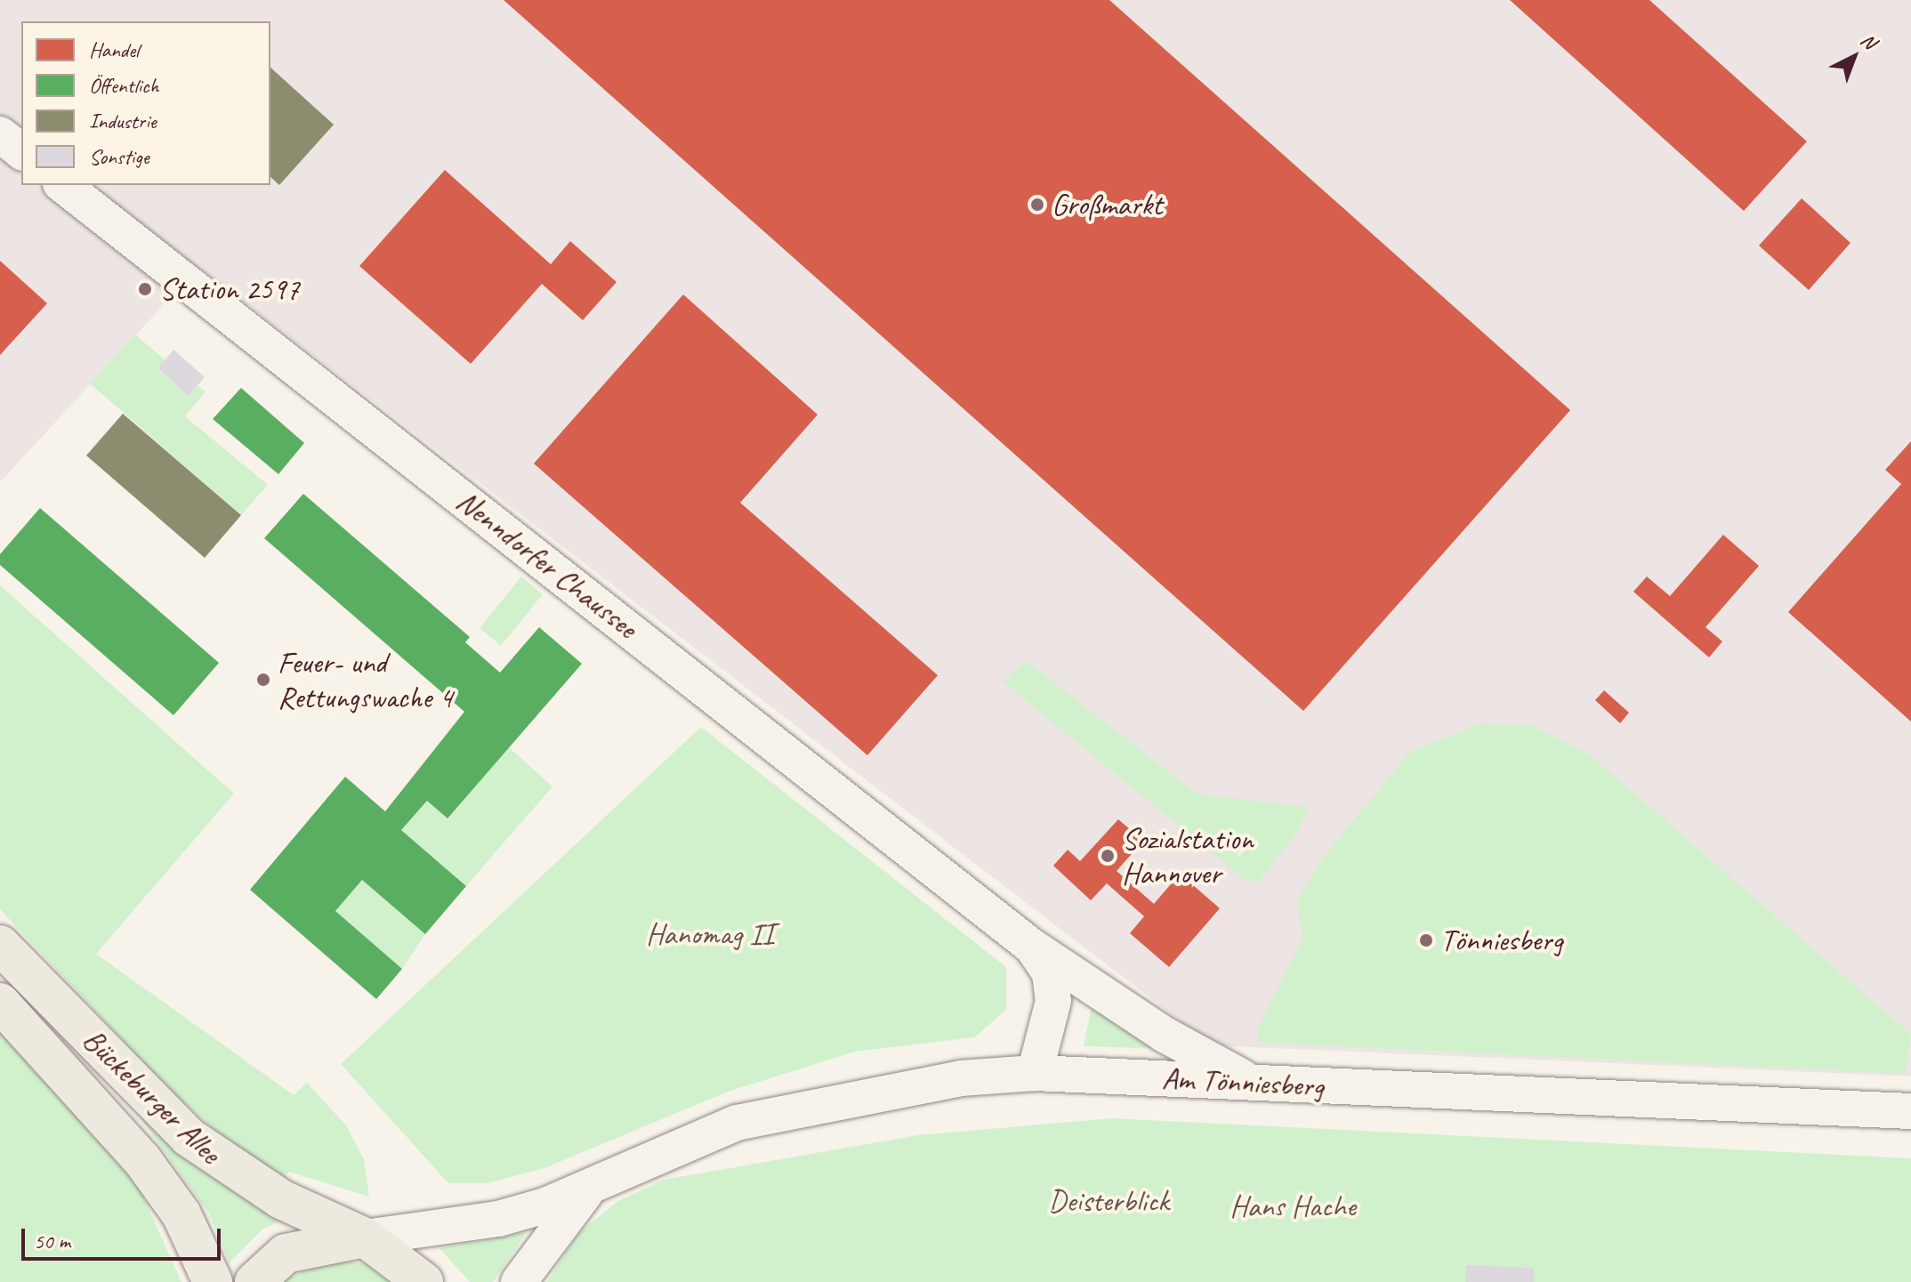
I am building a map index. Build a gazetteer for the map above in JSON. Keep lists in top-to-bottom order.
{
  "streets": {
    "main road": ["Bückeburger Allee"],
    "street": ["Nenndorfer Chaussee", "Am Tönniesberg"]
  },
  "crossings": [
    ["Nenndorfer Chaussee", "Am Tönniesberg"],
    ["Am Tönniesberg", "Bückeburger Allee"]
  ],
  "parks": ["Hanomag II", "Deisterblick", "Hans Hache"],
  "places": [
    "Großmarkt",
    "Station 2597",
    "Feuer- und Rettungswache 4",
    "Sozialstation Hannover",
    "Tönniesberg"
  ],
  "legend": [
    "Handel",
    "Öffentlich",
    "Industrie",
    "Sonstige"
  ],
  "scale_bar": "50 m",
  "north": "top right"
}
